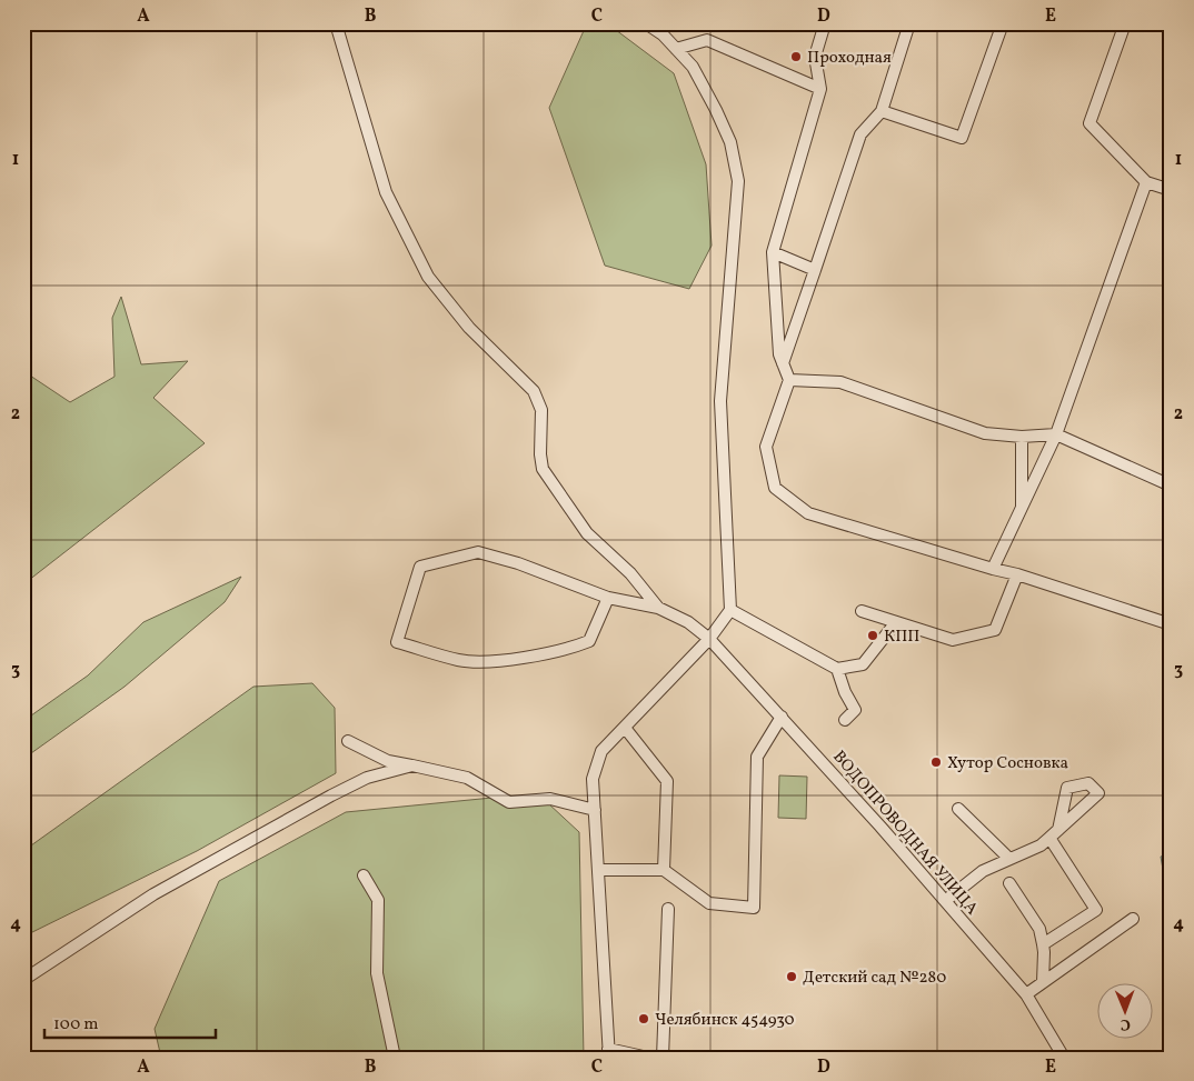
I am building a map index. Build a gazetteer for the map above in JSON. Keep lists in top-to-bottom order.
{
  "streets": {
    "street": ["ВОДОПРОВОДНАЯ УЛИЦА"]
  },
  "places": [
    "Проходная",
    "КПП",
    "Хутор Сосновка",
    "Детский сад №280",
    "Челябинск 454930"
  ],
  "scale_bar": "100 m",
  "north": "bottom",
  "grid": {
    "columns": [
      "A",
      "B",
      "C",
      "D",
      "E"
    ],
    "rows": [
      "1",
      "2",
      "3",
      "4"
    ]
  }
}
